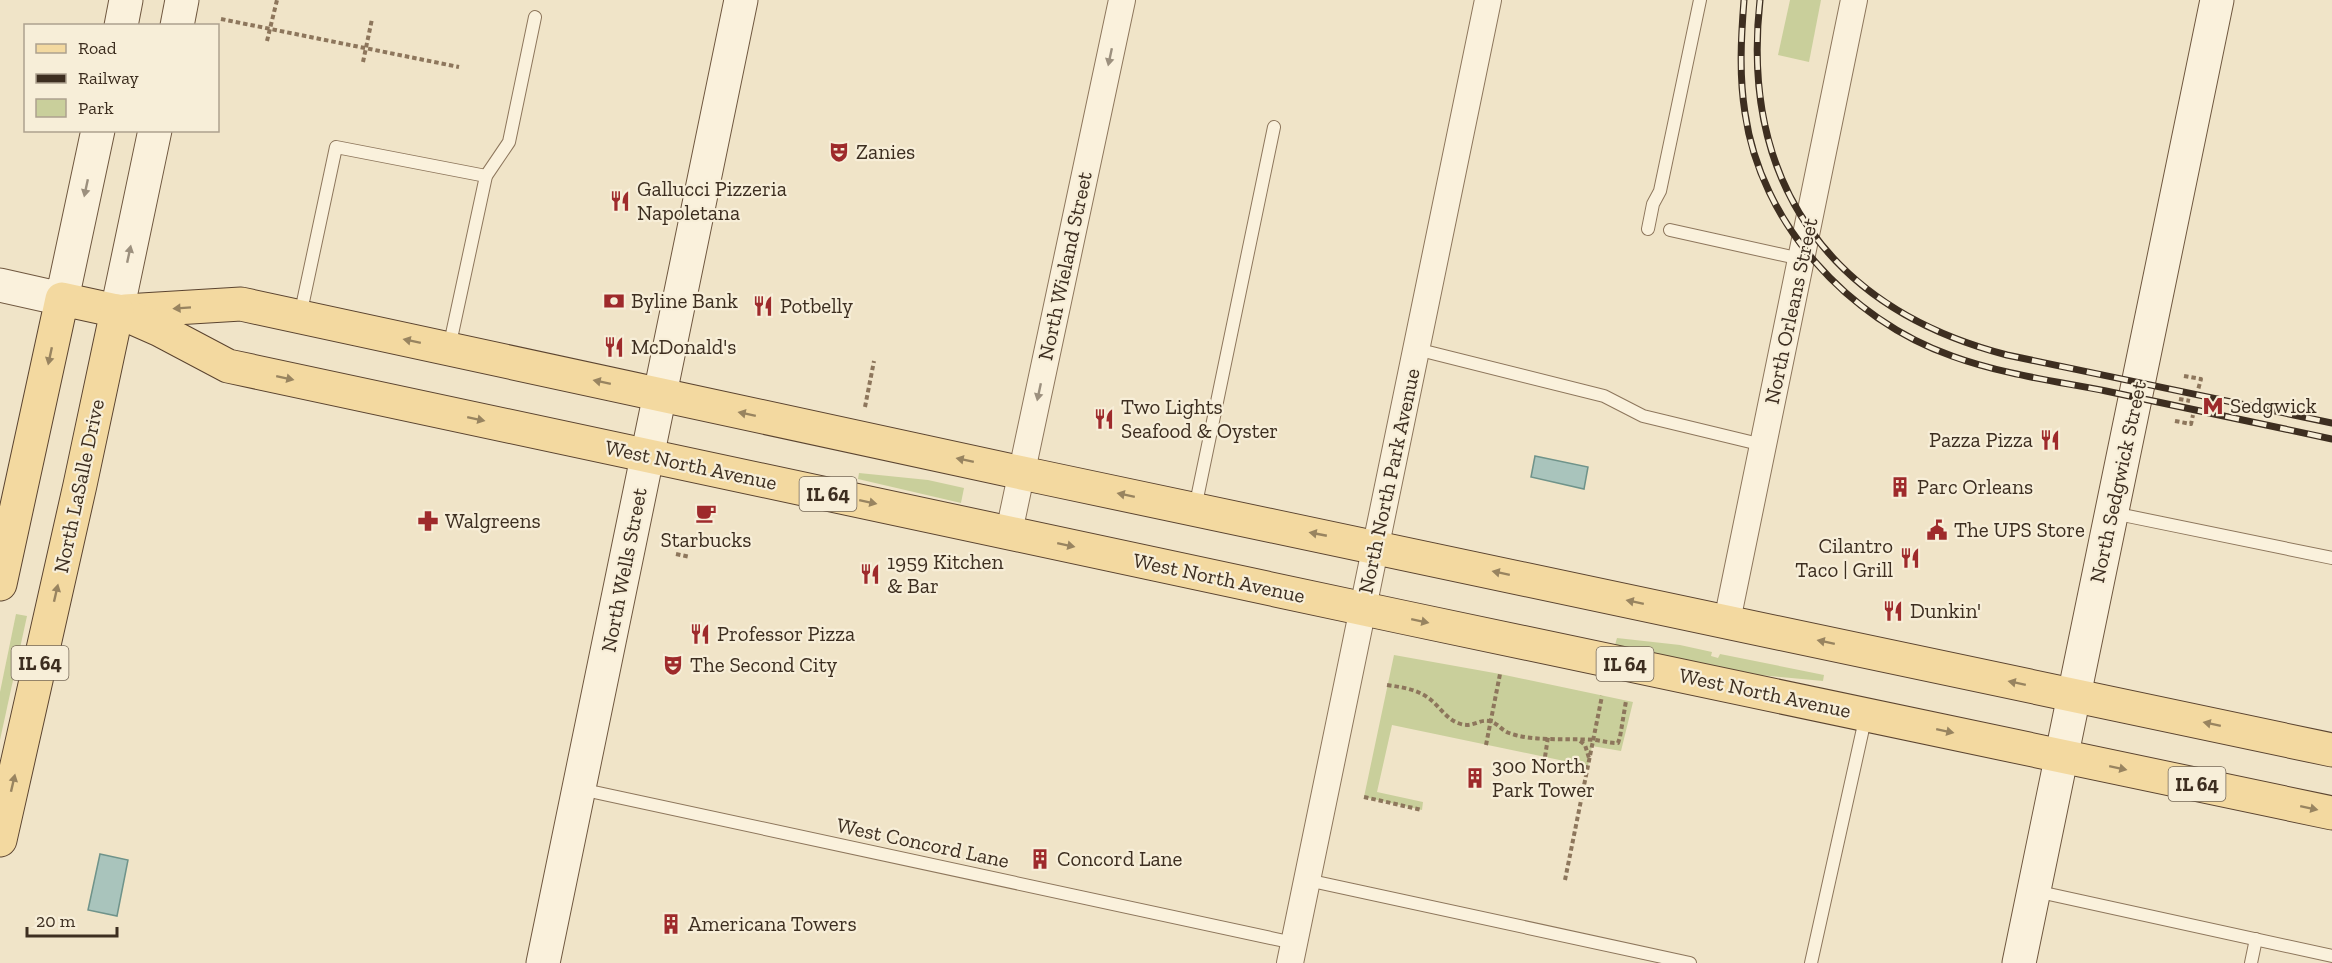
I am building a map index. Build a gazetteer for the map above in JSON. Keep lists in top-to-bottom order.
{
  "streets": {
    "main road": ["West North Avenue", "North LaSalle Drive", "IL 64"],
    "street": [
      "North Wieland Street",
      "North Orleans Street",
      "North North Park Avenue",
      "North Sedgwick Street",
      "North Wells Street"
    ],
    "lane": ["West Concord Lane"]
  },
  "crossings": [
    ["North Wieland Street", "West North Avenue"],
    ["North Orleans Street", "West North Avenue"],
    ["West North Avenue", "North North Park Avenue"],
    ["West North Avenue", "North Sedgwick Street"],
    ["West North Avenue", "North LaSalle Drive"],
    ["West North Avenue", "North Wells Street"],
    ["North North Park Avenue", "West Concord Lane"],
    ["North Wells Street", "West Concord Lane"]
  ],
  "one_way": ["North Wieland Street", "North LaSalle Drive"],
  "places": {
    "theatre": ["Zanies", "The Second City"],
    "restaurant": [
      "Gallucci Pizzeria Napoletana",
      "Potbelly",
      "McDonald's",
      "Two Lights Seafood & Oyster",
      "Pazza Pizza",
      "Cilantro Taco | Grill",
      "1959 Kitchen & Bar",
      "Dunkin'",
      "Professor Pizza"
    ],
    "bank": ["Byline Bank"],
    "metro station": ["Sedgwick"],
    "building": [
      "Parc Orleans",
      "300 North Park Tower",
      "Concord Lane",
      "Americana Towers"
    ],
    "cafe": ["Starbucks"],
    "pharmacy": ["Walgreens"],
    "public building": ["The UPS Store"]
  },
  "legend": ["Road", "Railway", "Park"],
  "scale_bar": "20 m"
}
